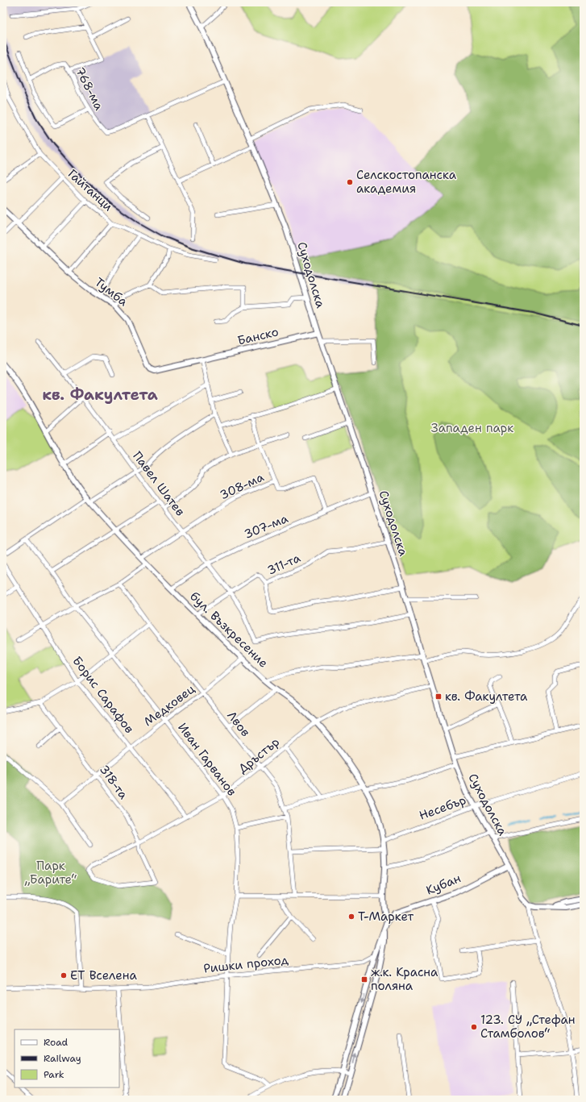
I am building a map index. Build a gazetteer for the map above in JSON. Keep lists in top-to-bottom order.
{
  "streets": {
    "street": [
      "768-ма",
      "Гайтанци",
      "Суходолска",
      "Тумба",
      "Банско",
      "Павел Шатев",
      "308-ма",
      "307-ма",
      "311-та",
      "бул. Възкресение",
      "Борис Сарафов",
      "Медковец",
      "Лвов",
      "Дръстър",
      "Иван Гарванов",
      "318-та",
      "Несебър",
      "Кубан",
      "Ришки проход"
    ]
  },
  "crossings": [
    ["Суходолска", "Банско"],
    ["Суходолска", "Павел Шатев"],
    ["Суходолска", "307-ма"],
    ["Суходолска", "311-та"],
    ["Суходолска", "Дръстър"],
    ["Суходолска", "Несебър"],
    ["Суходолска", "Кубан"],
    ["Тумба", "Банско"],
    ["Павел Шатев", "308-ма"],
    ["Павел Шатев", "307-ма"],
    ["Павел Шатев", "311-та"],
    ["308-ма", "307-ма"],
    ["308-ма", "бул. Възкресение"],
    ["307-ма", "бул. Възкресение"],
    ["311-та", "бул. Възкресение"],
    ["бул. Възкресение", "Медковец"],
    ["бул. Възкресение", "Дръстър"],
    ["бул. Възкресение", "Несебър"],
    ["бул. Възкресение", "Кубан"],
    ["Борис Сарафов", "Медковец"],
    ["Борис Сарафов", "Дръстър"],
    ["Медковец", "Лвов"],
    ["Медковец", "Иван Гарванов"],
    ["Медковец", "318-та"],
    ["Лвов", "Дръстър"],
    ["Дръстър", "Иван Гарванов"],
    ["Дръстър", "318-та"],
    ["Иван Гарванов", "Ришки проход"]
  ],
  "districts": ["кв. Факултета"],
  "parks": ["Западен парк", "Парк „Барите“"],
  "places": {
    "other": [
      "Селскостопанска академия",
      "Т-Маркет",
      "ЕТ Вселена",
      "123. СУ „Стефан Стамболов“"
    ],
    "transit": ["кв. Факултета", "ж.к. Красна поляна"]
  },
  "legend": ["Road", "Railway", "Park"]
}
